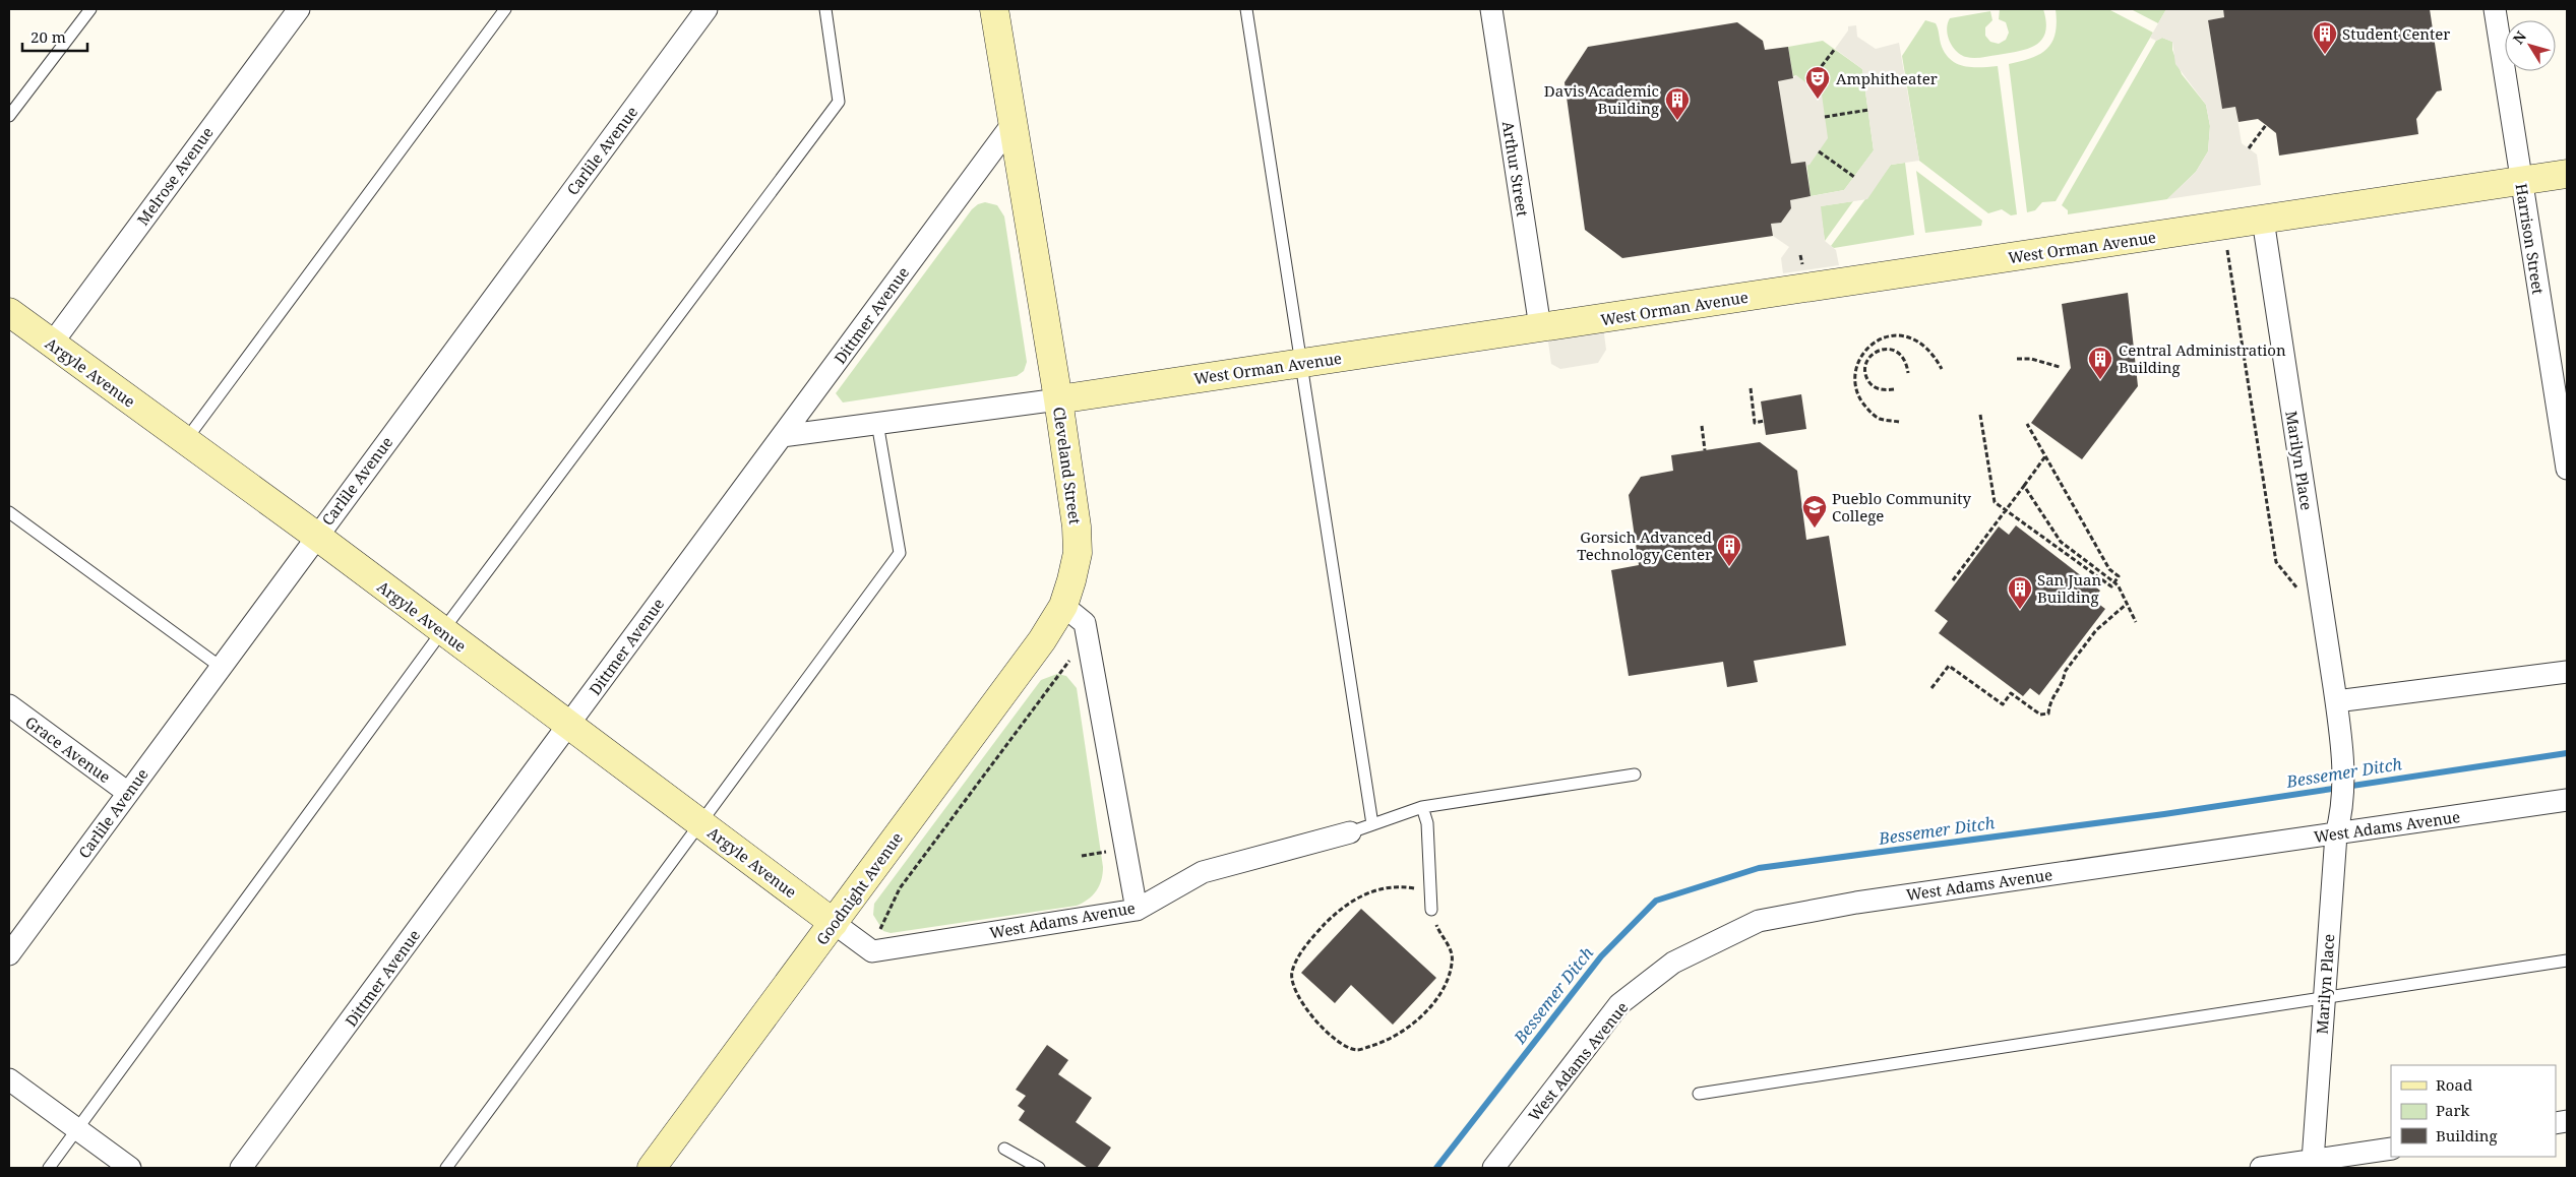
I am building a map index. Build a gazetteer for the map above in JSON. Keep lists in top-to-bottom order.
{
  "streets": {
    "street": [
      "Carlile Avenue",
      "Arthur Street",
      "Melrose Avenue",
      "Harrison Street",
      "West Orman Avenue",
      "Dittmer Avenue",
      "Argyle Avenue",
      "Marilyn Place",
      "Cleveland Street",
      "Grace Avenue",
      "West Adams Avenue",
      "Goodnight Avenue"
    ]
  },
  "crossings": [
    ["Carlile Avenue", "Argyle Avenue"],
    ["Carlile Avenue", "Grace Avenue"],
    ["Arthur Street", "West Orman Avenue"],
    ["Melrose Avenue", "Argyle Avenue"],
    ["Harrison Street", "West Orman Avenue"],
    ["West Orman Avenue", "Dittmer Avenue"],
    ["West Orman Avenue", "Marilyn Place"],
    ["West Orman Avenue", "Cleveland Street"],
    ["Dittmer Avenue", "Argyle Avenue"],
    ["Dittmer Avenue", "Cleveland Street"],
    ["Argyle Avenue", "Goodnight Avenue"],
    ["Marilyn Place", "West Adams Avenue"],
    ["Cleveland Street", "Goodnight Avenue"]
  ],
  "water": ["Bessemer Ditch"],
  "places": {
    "building": [
      "Student Center",
      "Davis Academic Building",
      "Central Administration Building",
      "Gorsich Advanced Technology Center",
      "San Juan Building"
    ],
    "theatre": ["Amphitheater"],
    "school or university": ["Pueblo Community College"]
  },
  "legend": ["Road", "Park", "Building"],
  "scale_bar": "20 m",
  "north": "top left"
}
